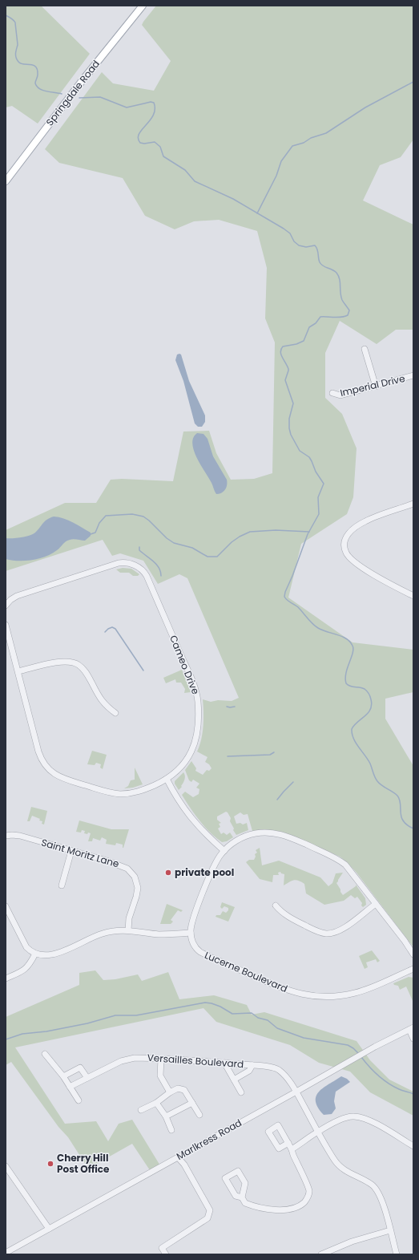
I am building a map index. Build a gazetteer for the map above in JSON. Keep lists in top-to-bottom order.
{
  "streets": {
    "main road": ["Springdale Road"],
    "street": [
      "Imperial Drive",
      "Cameo Drive",
      "Saint Moritz Lane",
      "Lucerne Boulevard",
      "Versailles Boulevard",
      "Marlkress Road"
    ]
  },
  "crossings": [
    ["Versailles Boulevard", "Marlkress Road"]
  ],
  "places": ["private pool", "Cherry Hill Post Office"]
}
